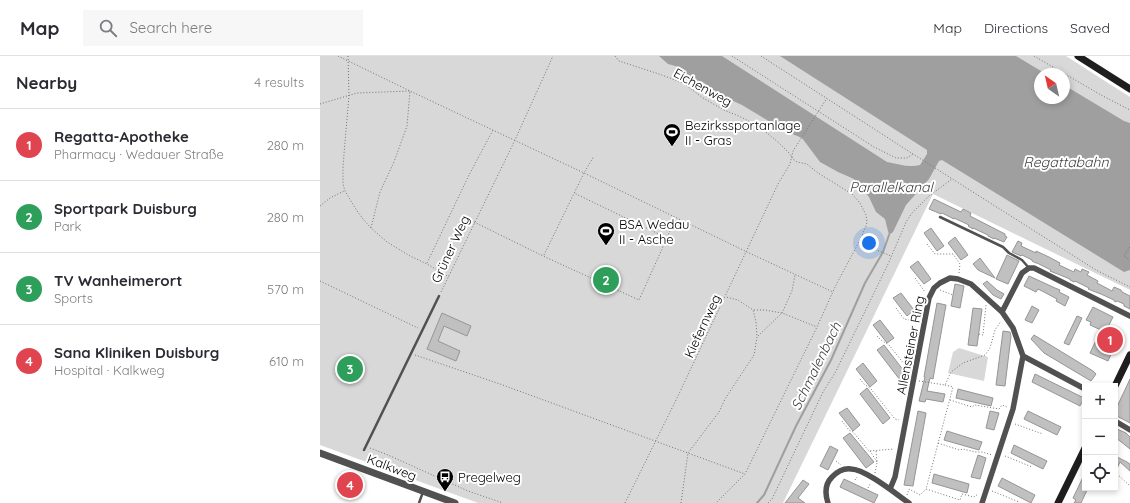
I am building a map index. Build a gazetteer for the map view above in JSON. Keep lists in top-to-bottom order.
{
  "streets": {
    "street": ["Allensteiner Ring", "Kalkweg"],
    "lane": ["Grüner Weg"],
    "path": ["Eichenweg", "Kiefernweg"]
  },
  "crossings": [
    ["Eichenweg", "Kiefernweg"]
  ],
  "water": ["Regattabahn", "Parallelkanal", "Schmalenbach"],
  "places": {
    "sports": ["Bezirkssportanlage II - Gras", "BSA Wedau II - Asche"],
    "bus stop": ["Pregelweg"]
  },
  "north": "top left",
  "page": {
    "header": "Map",
    "search": "Search here",
    "nav": ["Map", "Directions", "Saved"],
    "heading": ["Nearby", "4 results"],
    "list": [
      {
        "mark": "1",
        "name": "Regatta-Apotheke",
        "note": "Pharmacy · Wedauer Straße",
        "value": "280 m"
      },
      {
        "mark": "2",
        "name": "Sportpark Duisburg",
        "note": "Park",
        "value": "280 m"
      },
      {
        "mark": "3",
        "name": "TV Wanheimerort",
        "note": "Sports",
        "value": "570 m"
      },
      {
        "mark": "4",
        "name": "Sana Kliniken Duisburg",
        "note": "Hospital · Kalkweg",
        "value": "610 m"
      }
    ],
    "pins": [
      "2",
      "1",
      "3",
      "4"
    ],
    "map_buttons": ["+", "−"]
  }
}
